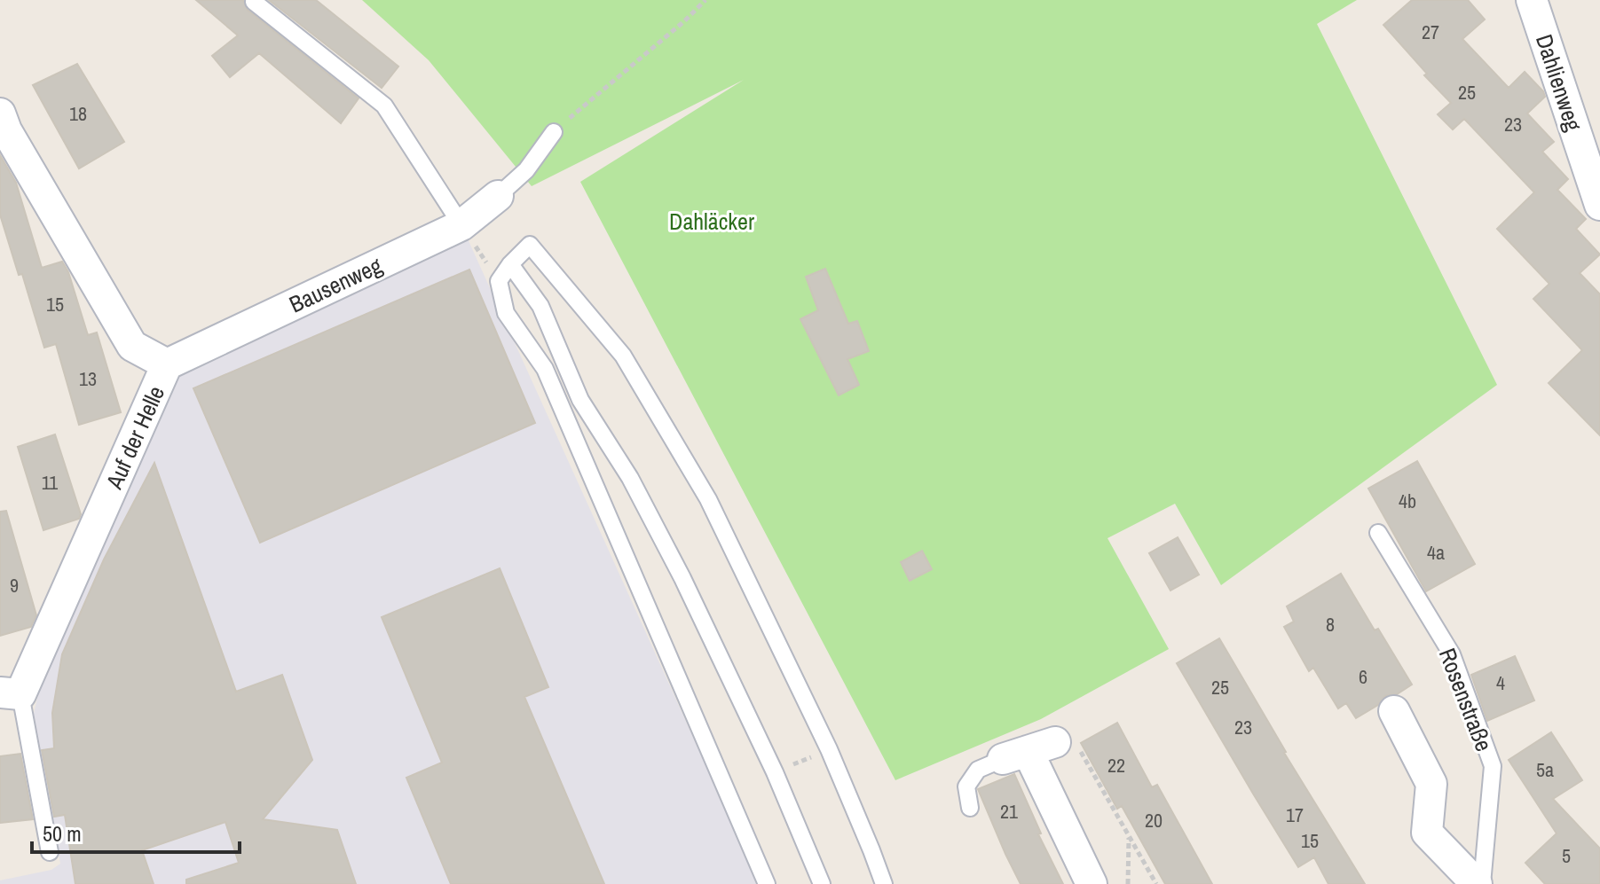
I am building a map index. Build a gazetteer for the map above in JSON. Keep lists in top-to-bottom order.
{
  "streets": {
    "street": [
      "Dahlienweg",
      "Bausenweg",
      "Auf der Helle",
      "Rosenstraße"
    ]
  },
  "crossings": [
    ["Bausenweg", "Auf der Helle"]
  ],
  "parks": ["Dahläcker"],
  "house_numbers": [
    "27",
    "25",
    "18",
    "23",
    "15",
    "13",
    "11",
    "4b",
    "4a",
    "9",
    "8",
    "6",
    "4",
    "25",
    "23",
    "22",
    "5a",
    "21",
    "17",
    "20",
    "15",
    "5"
  ],
  "scale_bar": "50 m"
}
